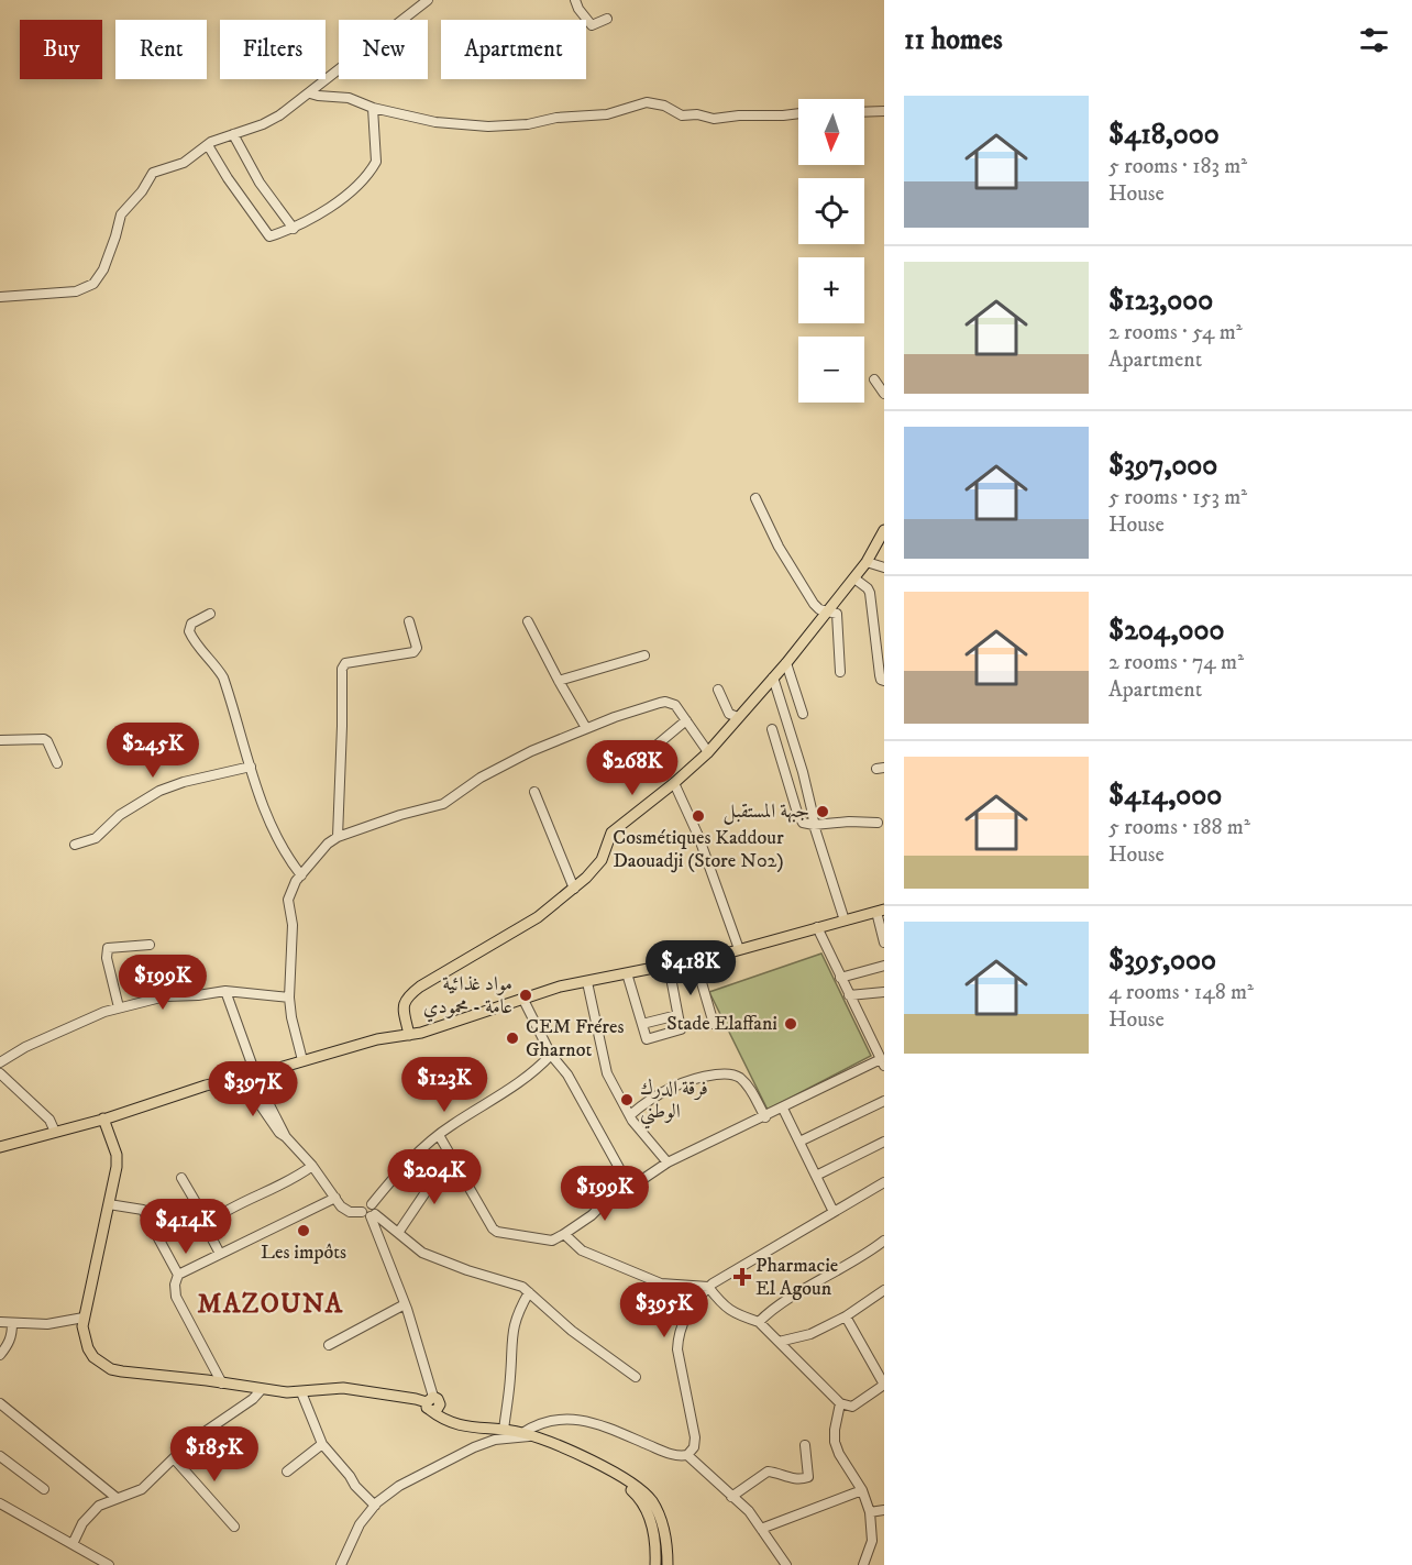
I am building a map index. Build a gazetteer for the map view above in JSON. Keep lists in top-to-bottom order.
{
  "districts": ["MAZOUNA"],
  "places": {
    "other": [
      "جبهة المستقبل",
      "Cosmétiques Kaddour Daouadji (Store N02)",
      "مواد غذائية عامة - محمودي",
      "Stade Elaffani",
      "CEM Fréres Gharnot",
      "فرقة الدرك الوطني",
      "Les impôts"
    ],
    "health": ["Pharmacie El Agoun"]
  },
  "north": "bottom",
  "page": {
    "heading": "11 homes",
    "chip": [
      "Buy",
      "Rent",
      "Filters",
      "New",
      "Apartment"
    ],
    "list": [
      {
        "name": "$418,000",
        "note": "5 rooms · 183 m² · House"
      },
      {
        "name": "$123,000",
        "note": "2 rooms · 54 m² · Apartment"
      },
      {
        "name": "$397,000",
        "note": "5 rooms · 153 m² · House"
      },
      {
        "name": "$204,000",
        "note": "2 rooms · 74 m² · Apartment"
      },
      {
        "name": "$414,000",
        "note": "5 rooms · 188 m² · House"
      },
      {
        "name": "$395,000",
        "note": "4 rooms · 148 m² · House"
      }
    ],
    "map_buttons": ["+", "−"],
    "price": [
      "$245K",
      "$268K",
      "$418K",
      "$199K",
      "$123K",
      "$397K",
      "$204K",
      "$199K",
      "$414K",
      "$395K",
      "$185K"
    ]
  }
}
